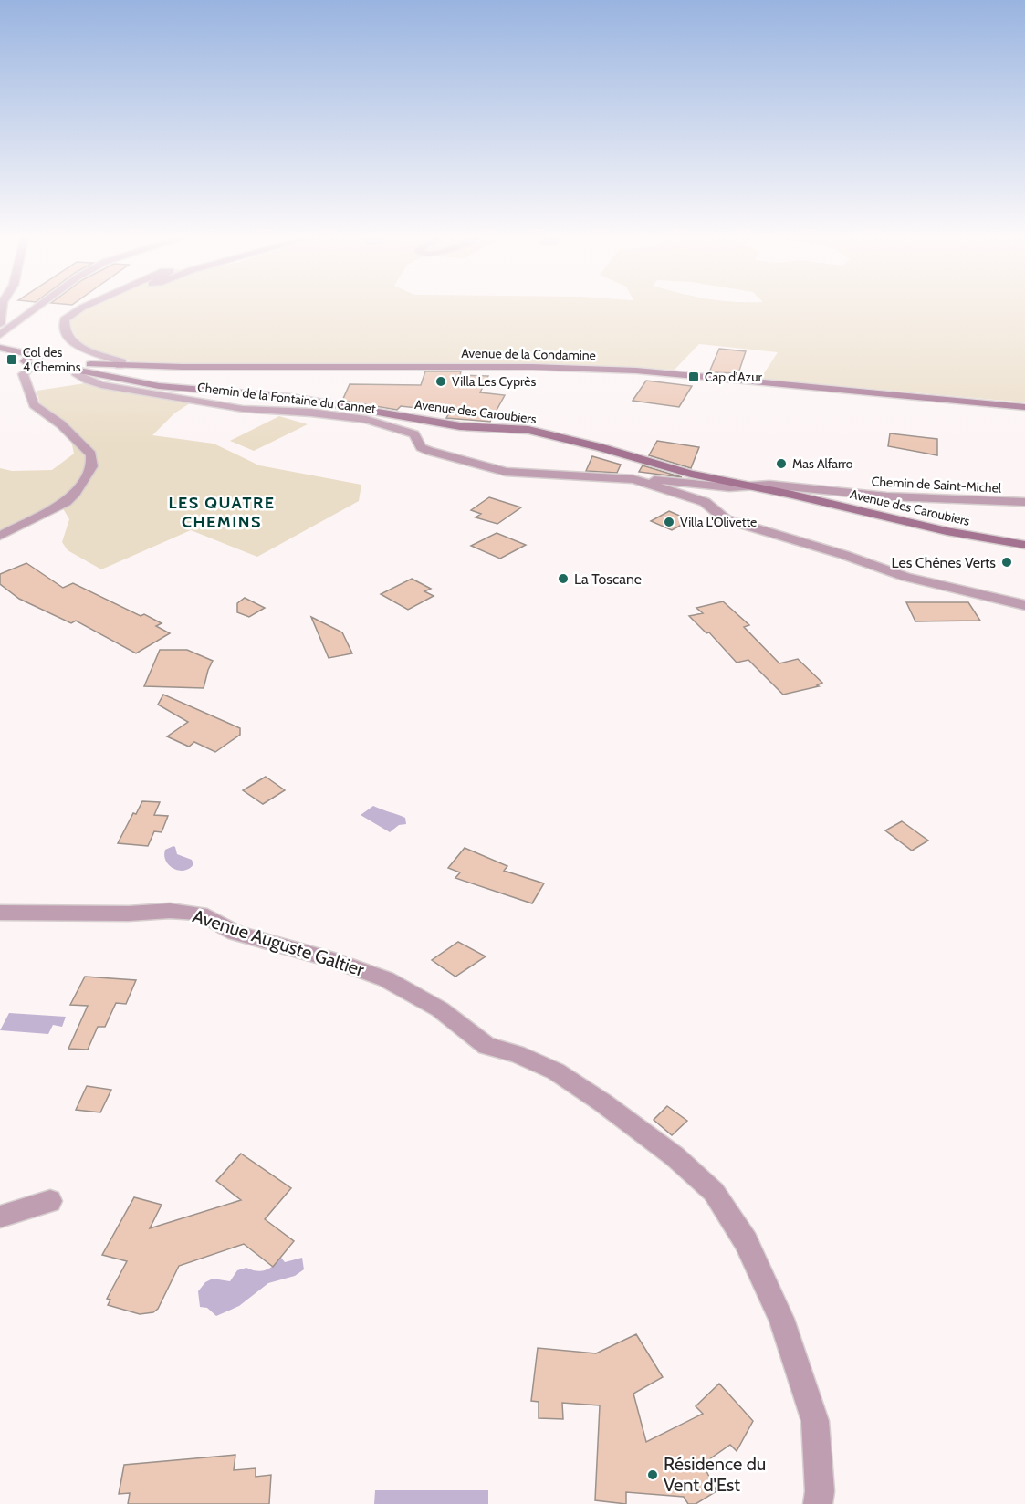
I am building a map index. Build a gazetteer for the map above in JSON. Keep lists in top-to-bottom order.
{
  "streets": {
    "main road": ["Avenue de la Condamine", "Avenue des Caroubiers"],
    "street": ["Chemin de la Fontaine du Cannet", "Chemin de Saint-Michel", "Avenue Auguste Galtier"]
  },
  "crossings": [
    ["Avenue de la Condamine", "Avenue des Caroubiers"],
    ["Chemin de la Fontaine du Cannet", "Avenue des Caroubiers"],
    ["Chemin de la Fontaine du Cannet", "Chemin de Saint-Michel"],
    ["Avenue des Caroubiers", "Chemin de Saint-Michel"]
  ],
  "districts": ["LES QUATRE CHEMINS"],
  "places": {
    "transit": ["Col des 4 Chemins", "Cap d’Azur"],
    "other": [
      "Villa Les Cyprès",
      "Mas Alfarro",
      "Villa L'Olivette",
      "Les Chênes Verts",
      "La Toscane",
      "Résidence du Vent d'Est"
    ]
  }
}
